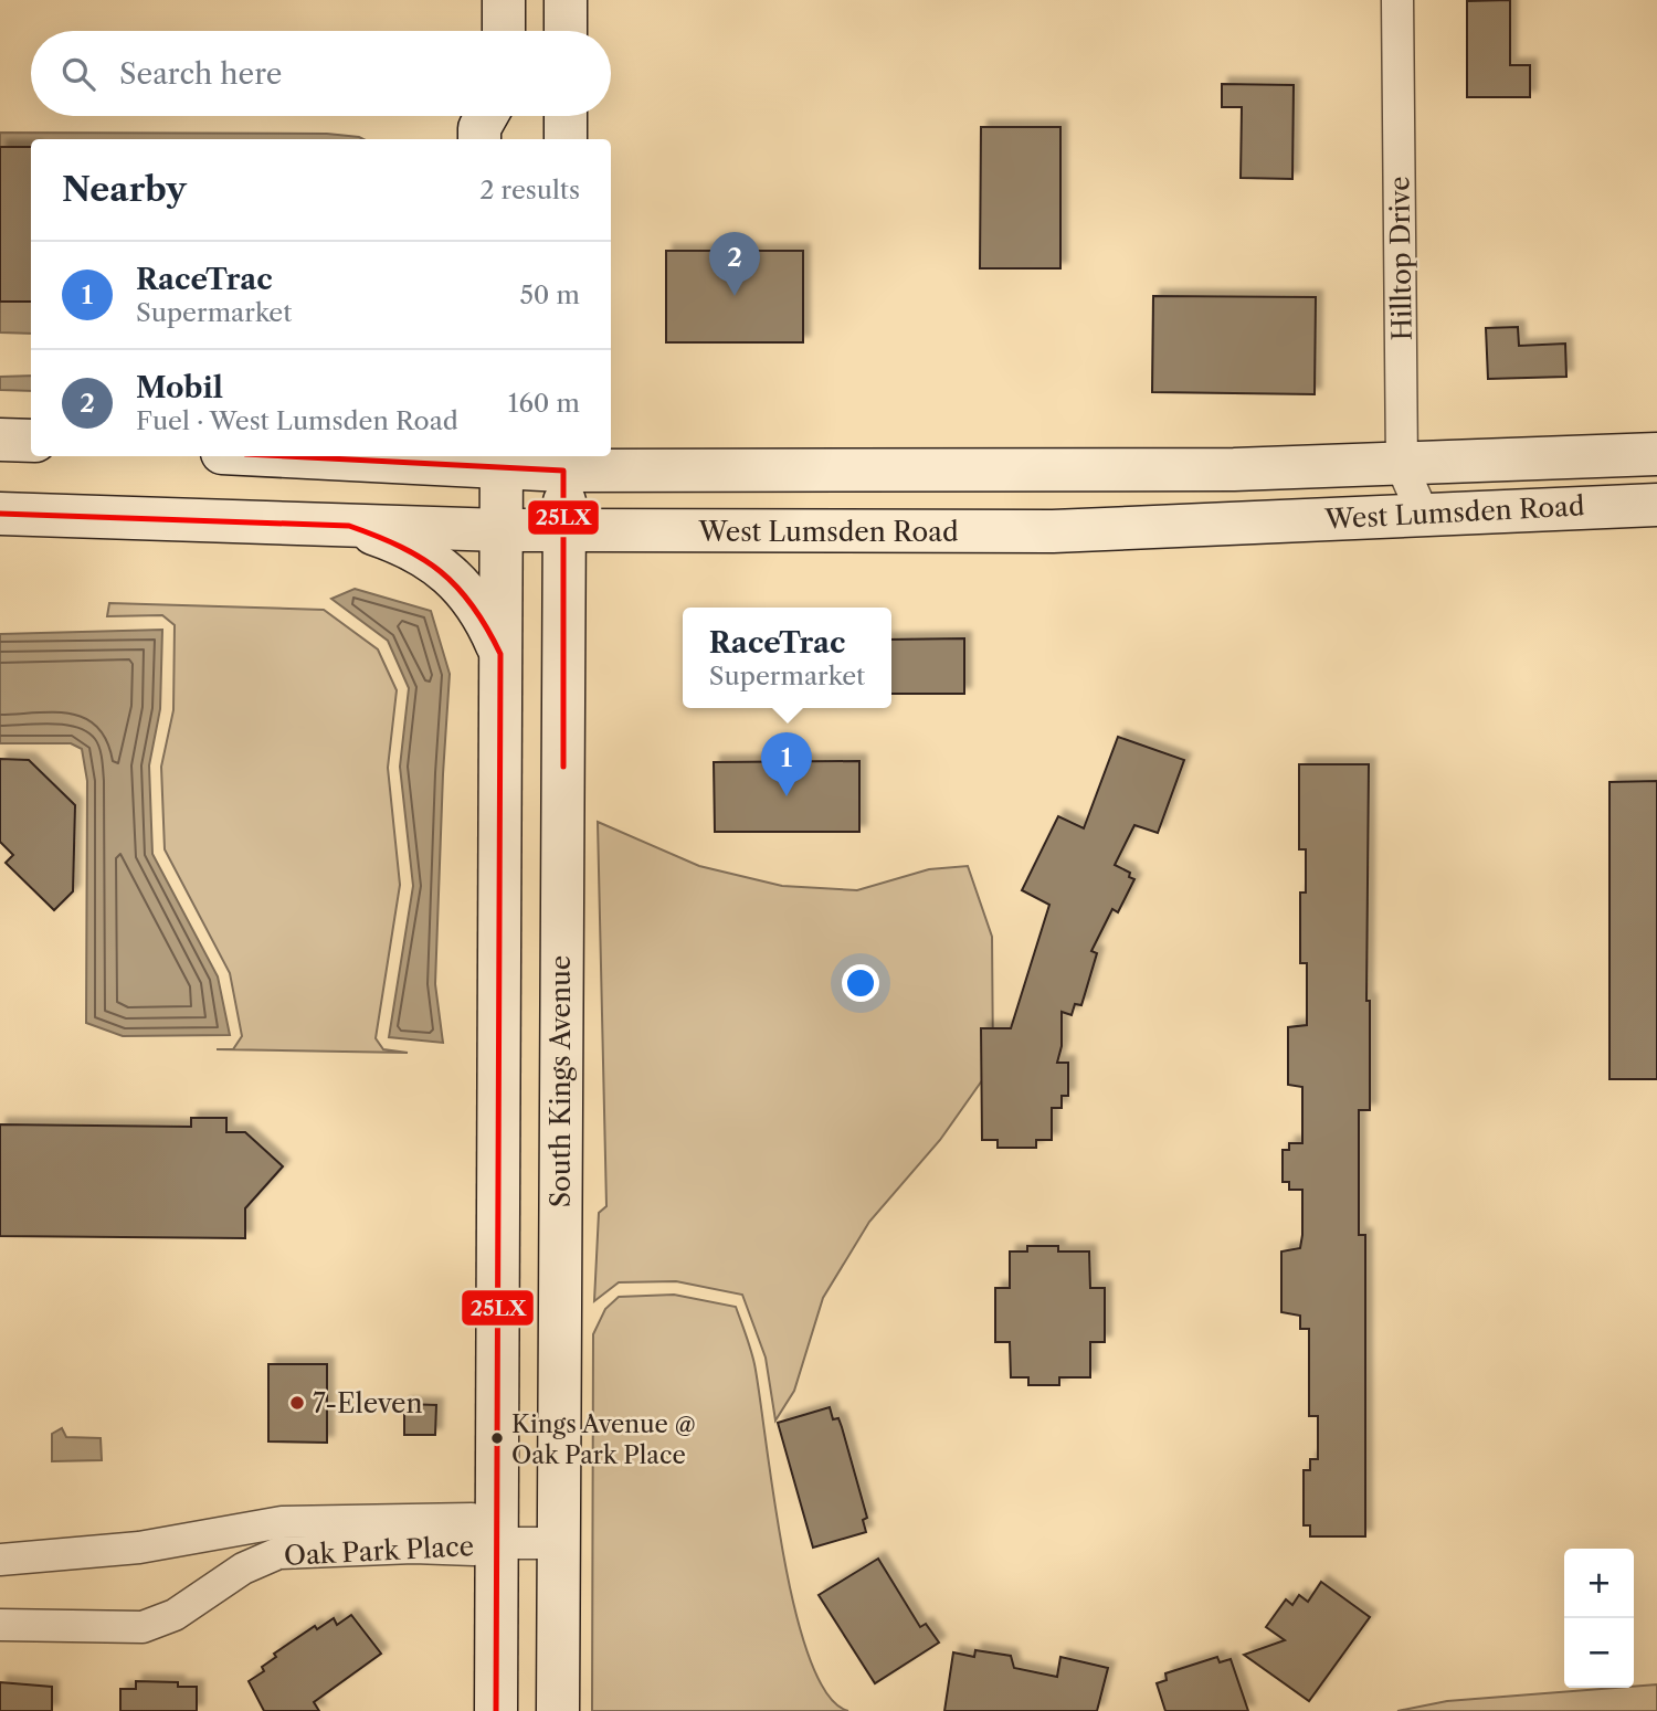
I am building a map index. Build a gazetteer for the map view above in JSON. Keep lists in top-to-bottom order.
{
  "streets": {
    "main road": ["West Lumsden Road", "South Kings Avenue"],
    "street": ["Hilltop Drive", "Oak Park Place"]
  },
  "crossings": [
    ["Hilltop Drive", "West Lumsden Road"],
    ["West Lumsden Road", "South Kings Avenue"],
    ["South Kings Avenue", "Oak Park Place"]
  ],
  "places": ["7-Eleven", "Kings Avenue @ Oak Park Place"],
  "lines": ["transit line 25LX"],
  "page": {
    "search": "Search here",
    "heading": ["Nearby", "2 results"],
    "pins": ["2", "1"],
    "list": [
      {
        "mark": "1",
        "name": "RaceTrac",
        "note": "Supermarket",
        "value": "50 m"
      },
      {
        "mark": "2",
        "name": "Mobil",
        "note": "Fuel · West Lumsden Road",
        "value": "160 m"
      }
    ],
    "popup": ["RaceTrac", "Supermarket"],
    "map_buttons": ["+", "−"]
  }
}
